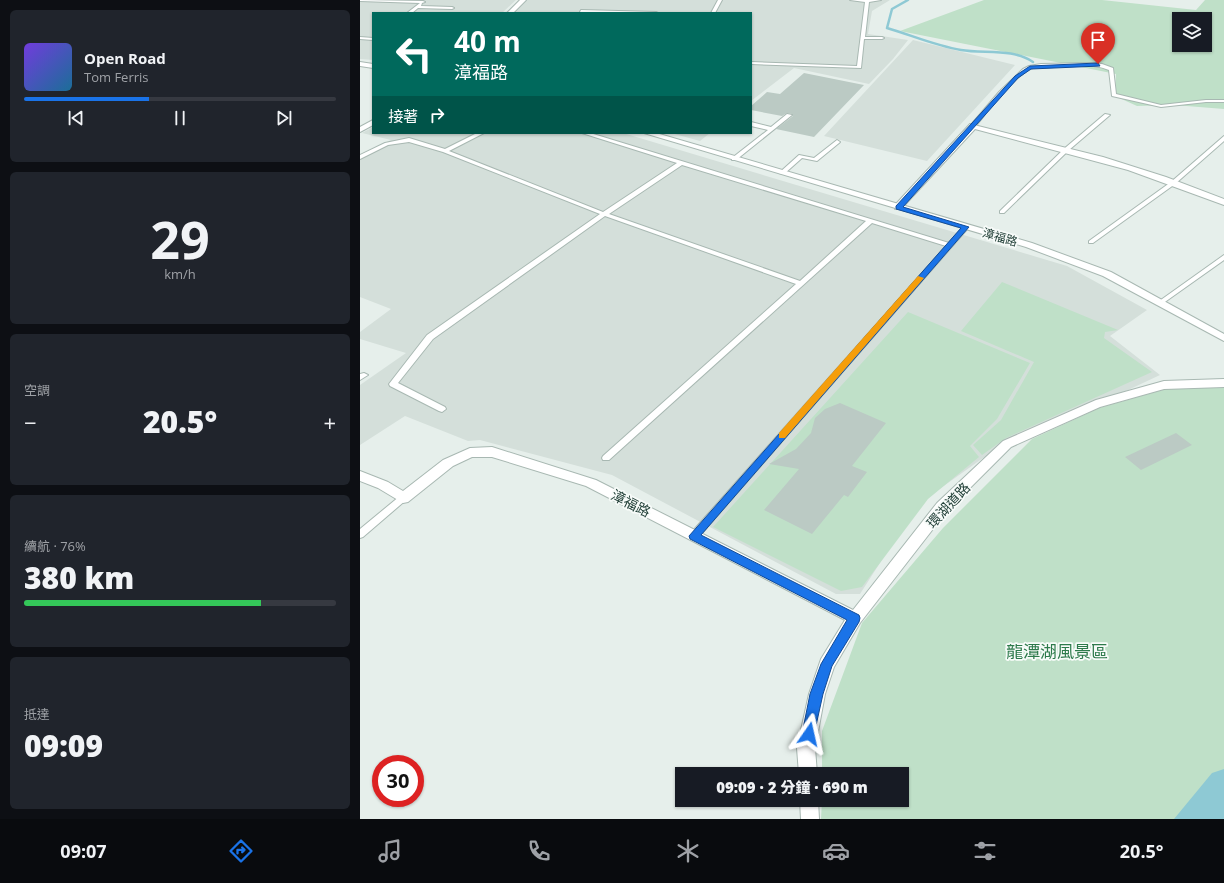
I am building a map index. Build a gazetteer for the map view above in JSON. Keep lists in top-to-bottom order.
{
  "streets": {
    "street": ["漳福路", "環湖道路"]
  },
  "crossings": [
    ["漳福路", "環湖道路"]
  ],
  "parks": ["龍潭湖風景區"],
  "page": {
    "turn": ["40 m", "漳福路"],
    "song": ["Open Road", "Tom Ferris"],
    "then": "接著",
    "tile": [
      ["29", "km/h"],
      "空調",
      ["續航 · 76%", "380 km"],
      ["抵達", "09:09"]
    ],
    "heat": ["−", "20.5°", "+"],
    "limit": "30",
    "trip": "09:09 · 2 分鐘 · 690 m",
    "tabs": ["09:07", "20.5°"]
  }
}
